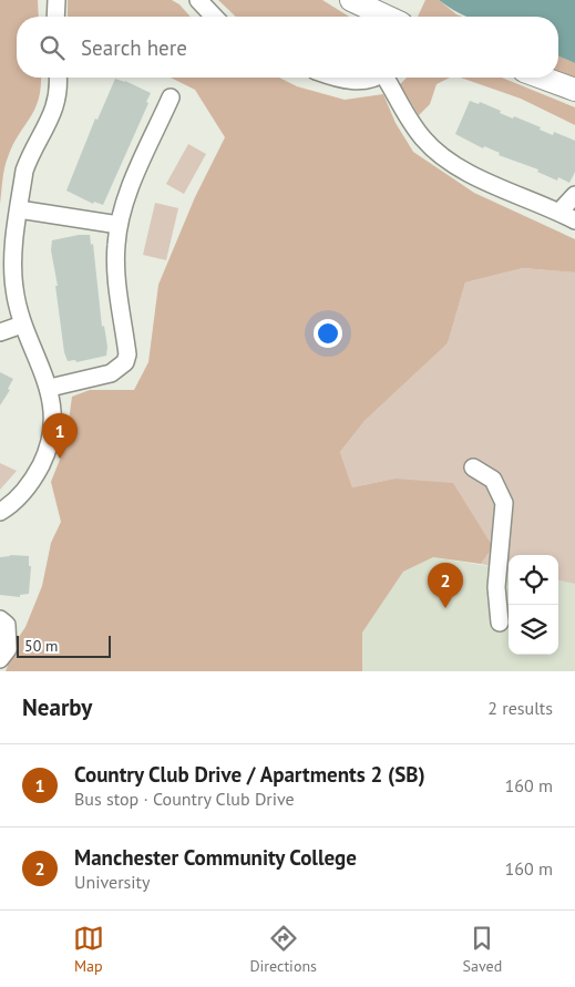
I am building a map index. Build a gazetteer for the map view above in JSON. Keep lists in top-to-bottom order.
{
  "scale_bar": "50 m",
  "page": {
    "search": "Search here",
    "pins": ["1", "2"],
    "scale": "50 m",
    "heading": ["Nearby", "2 results"],
    "list": [
      {
        "mark": "1",
        "name": "Country Club Drive / Apartments 2 (SB)",
        "note": "Bus stop · Country Club Drive",
        "value": "160 m"
      },
      {
        "mark": "2",
        "name": "Manchester Community College",
        "note": "University",
        "value": "160 m"
      }
    ],
    "nav": ["Map", "Directions", "Saved"]
  }
}
